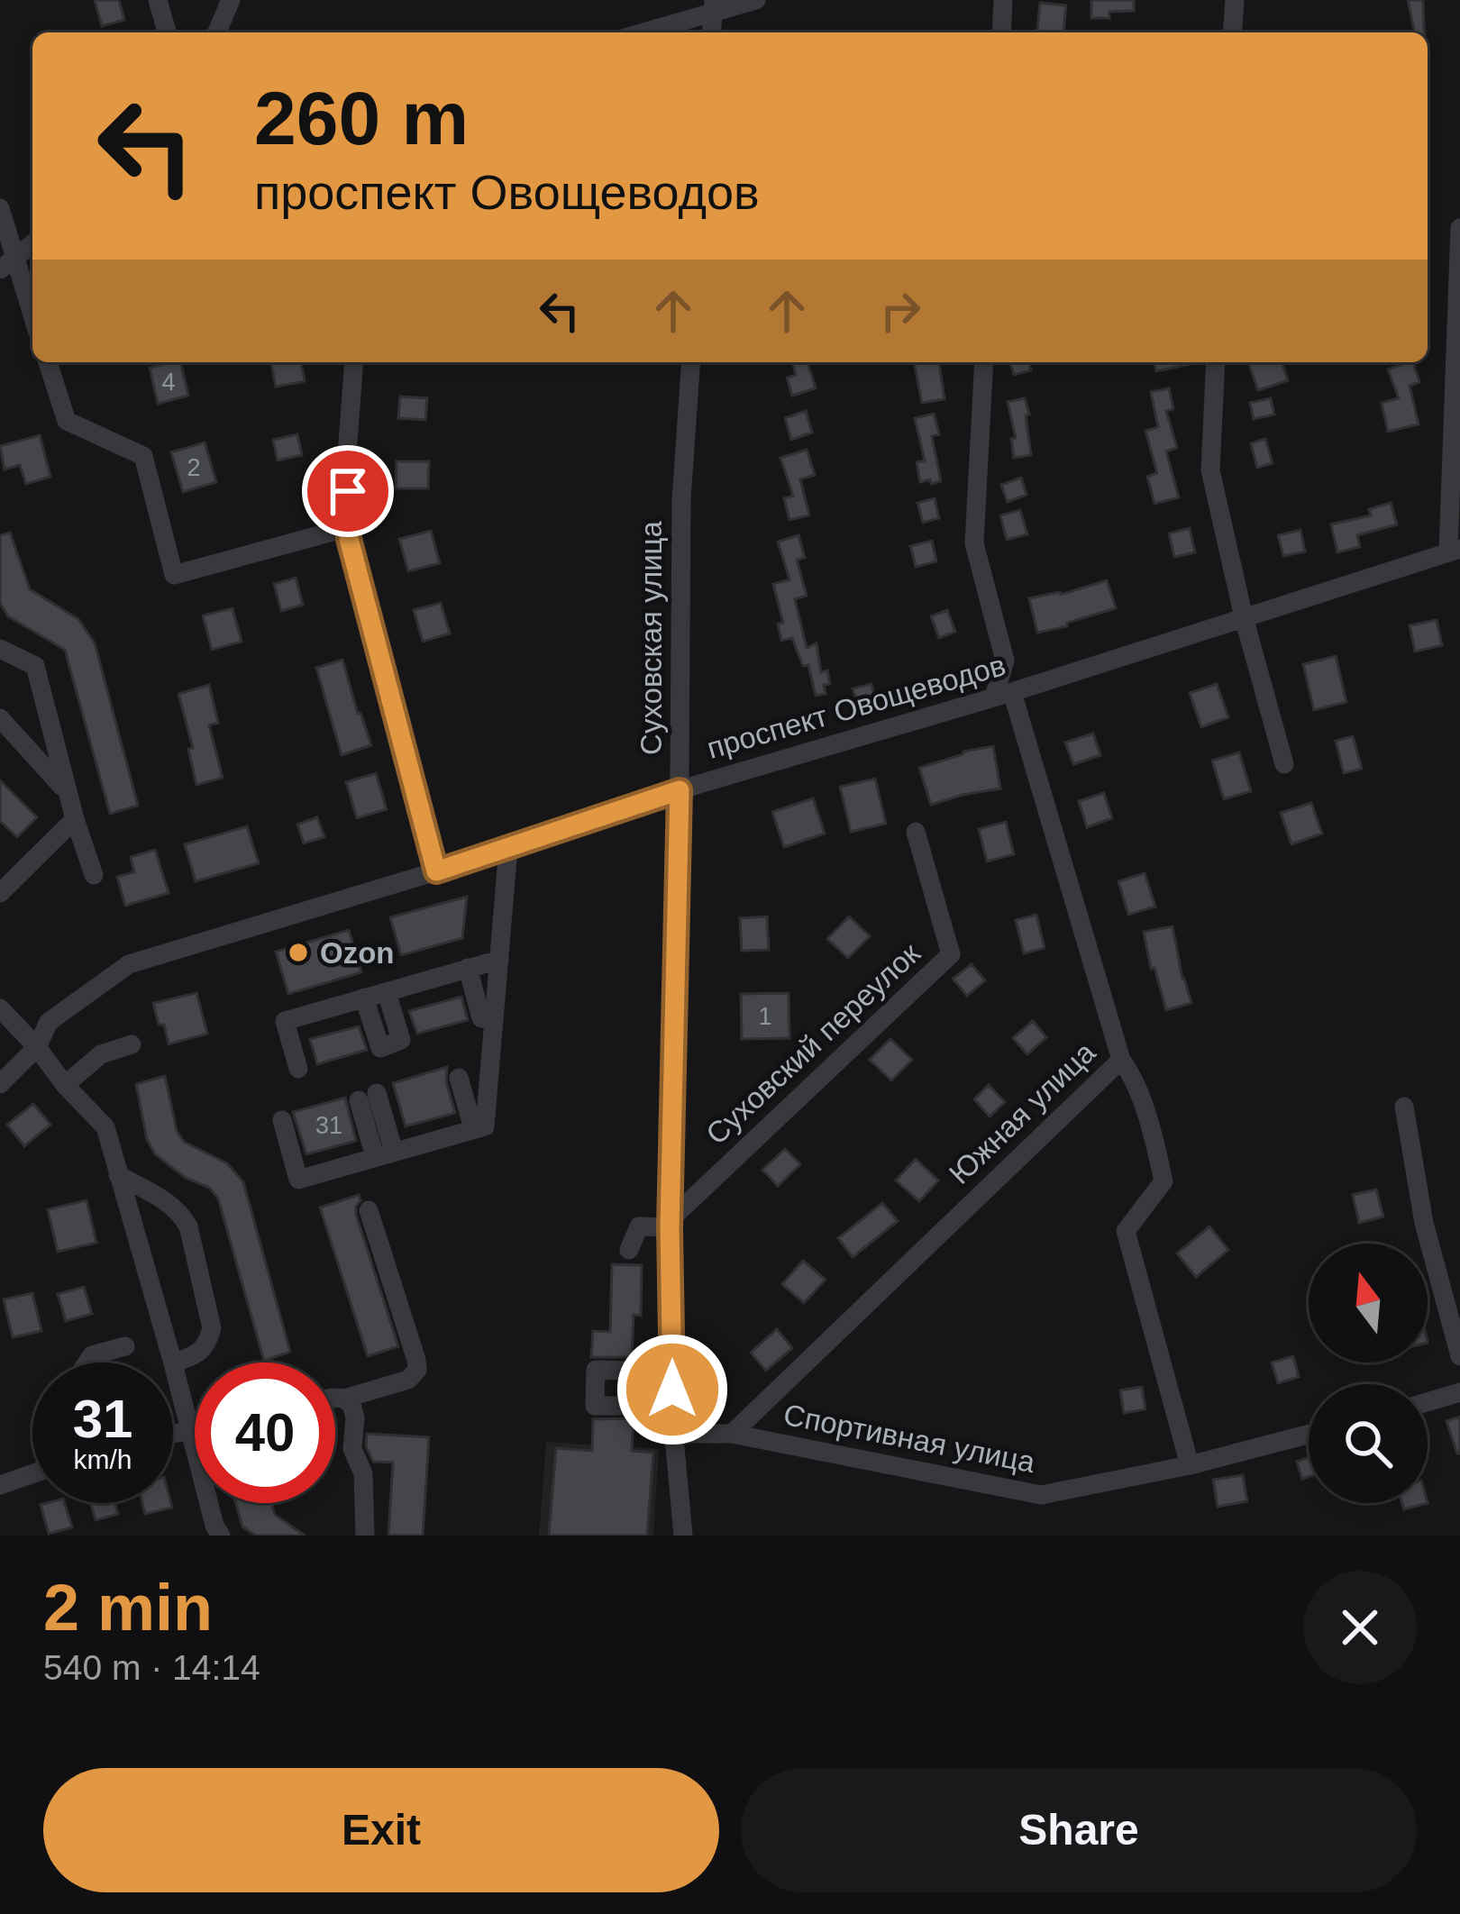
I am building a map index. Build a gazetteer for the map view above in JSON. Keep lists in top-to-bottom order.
{
  "streets": {
    "street": [
      "Суховская улица",
      "проспект Овощеводов",
      "Суховский переулок",
      "Южная улица",
      "Спортивная улица"
    ]
  },
  "crossings": [
    ["Суховская улица", "проспект Овощеводов"],
    ["Суховская улица", "Суховский переулок"],
    ["проспект Овощеводов", "Южная улица"],
    ["Южная улица", "Спортивная улица"]
  ],
  "places": ["Ozon"],
  "house_numbers": [
    "4",
    "2",
    "1",
    "31"
  ],
  "north": "top",
  "page": {
    "turn": ["260 m", "проспект Овощеводов"],
    "speed": "31 km/h",
    "limit": "40",
    "heading": ["2 min", "540 m · 14:14"],
    "buttons": ["Exit", "Share"]
  }
}
